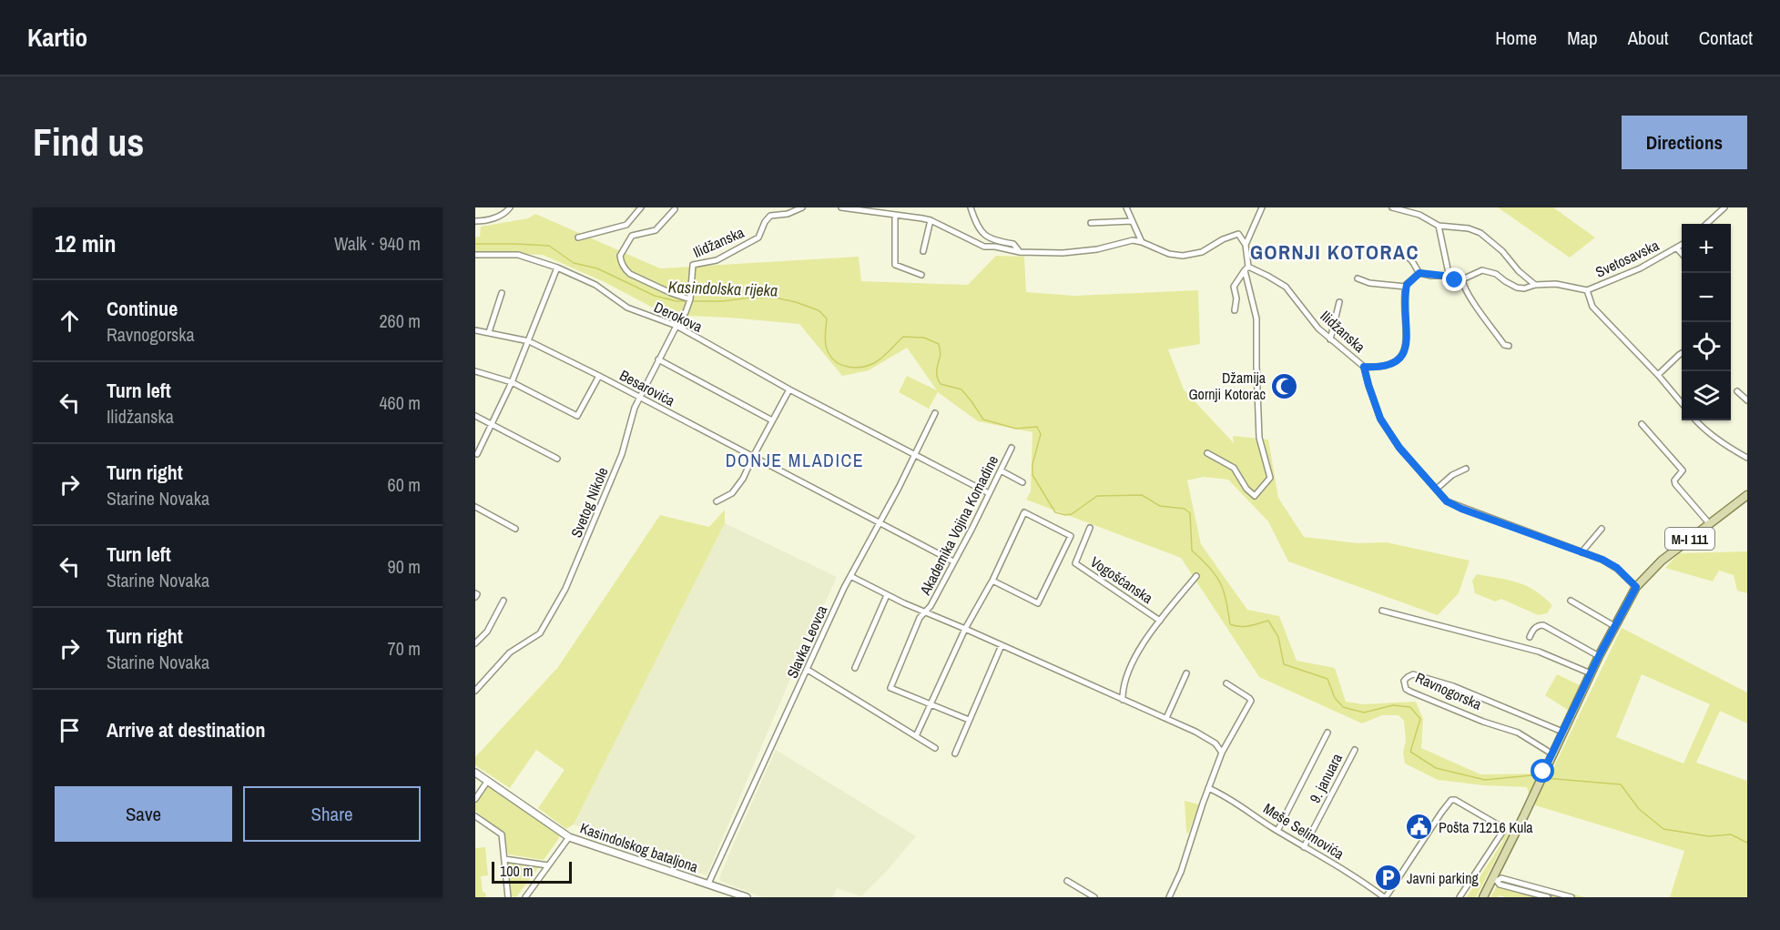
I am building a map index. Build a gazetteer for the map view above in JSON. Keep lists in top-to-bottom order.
{
  "streets": {
    "main road": ["M-I 111"],
    "street": [
      "Ilidžanska",
      "Svetosavska",
      "Derokova",
      "Besarovića",
      "Svetog Nikole",
      "Akademika Vojina Komadine",
      "Vogošćanska",
      "Slavka Leovca",
      "Ravnogorska",
      "9. januara",
      "Meše Selimovića",
      "Kasindolskog bataljona"
    ]
  },
  "crossings": [
    ["Ilidžanska", "Svetog Nikole"],
    ["Ilidžanska", "M-I 111"],
    ["Derokova", "Svetog Nikole"],
    ["Derokova", "Akademika Vojina Komadine"],
    ["Derokova", "Slavka Leovca"],
    ["Besarovića", "Svetog Nikole"],
    ["Besarovića", "Akademika Vojina Komadine"],
    ["Besarovića", "Slavka Leovca"],
    ["Akademika Vojina Komadine", "Vogošćanska"],
    ["Akademika Vojina Komadine", "Slavka Leovca"],
    ["M-I 111", "Ravnogorska"],
    ["Slavka Leovca", "Kasindolskog bataljona"],
    ["9. januara", "Meše Selimovića"]
  ],
  "districts": ["GORNJI KOTORAC", "DONJE MLADICE"],
  "water": ["Kasindolska rijeka"],
  "places": {
    "mosque": ["Džamija Gornji Kotorac"],
    "public building": ["Pošta 71216 Kula"],
    "parking": ["Javni parking"]
  },
  "scale_bar": "100 m",
  "page": {
    "header": "Kartio",
    "nav": [
      "Home",
      "Map",
      "About",
      "Contact"
    ],
    "buttons": [
      "Directions",
      ["Save", "Share"]
    ],
    "title": "Find us",
    "heading": ["12 min", "Walk · 940 m"],
    "map_buttons": ["+", "−"],
    "list": [
      ["Continue", "Ravnogorska", "260 m"],
      ["Turn left", "Ilidžanska", "460 m"],
      ["Turn right", "Starine Novaka", "60 m"],
      ["Turn left", "Starine Novaka", "90 m"],
      ["Turn right", "Starine Novaka", "70 m"],
      "Arrive at destination"
    ],
    "scale": "100 m"
  }
}
